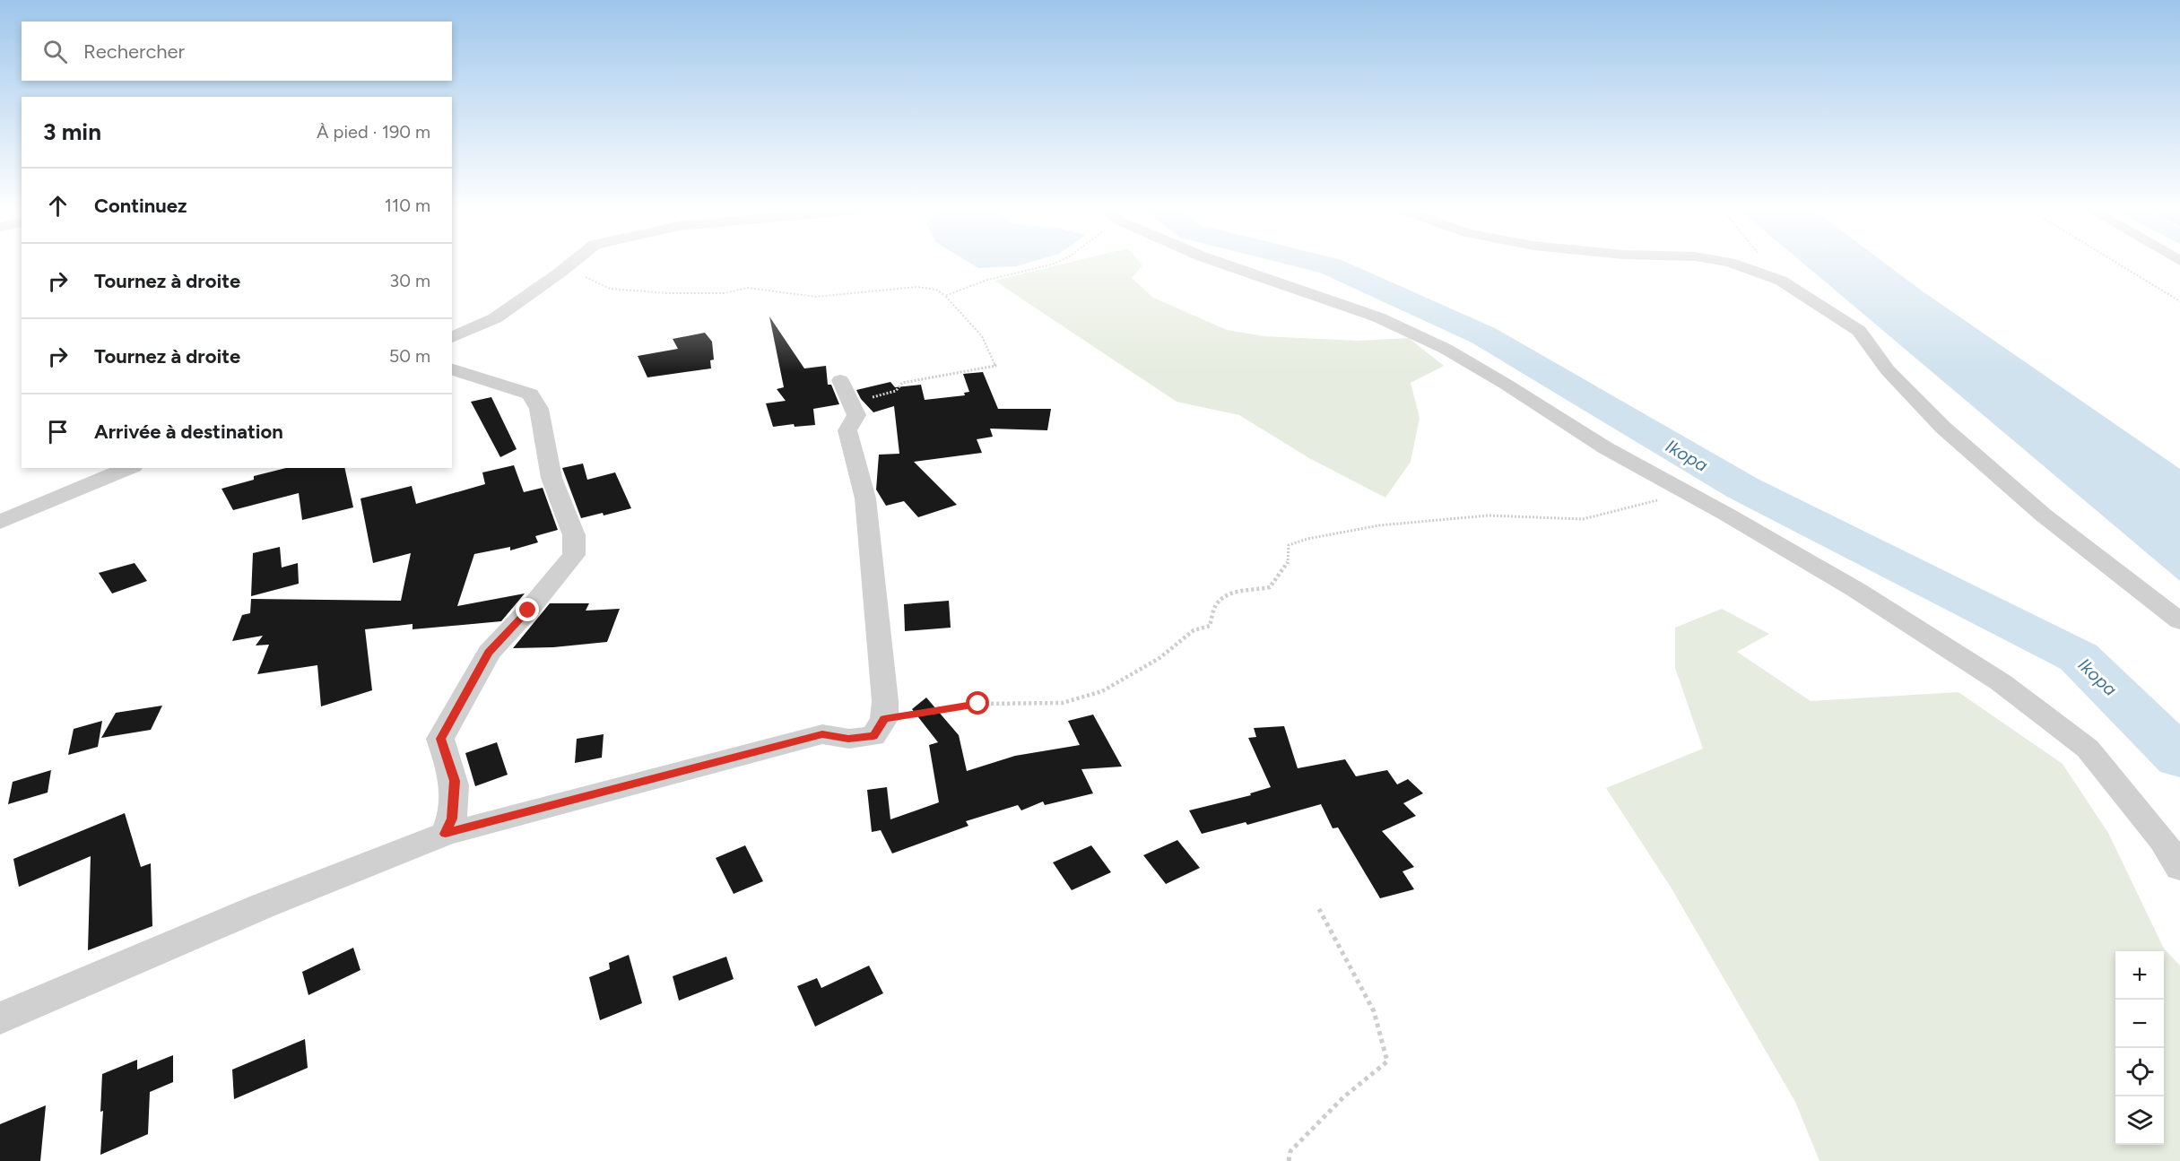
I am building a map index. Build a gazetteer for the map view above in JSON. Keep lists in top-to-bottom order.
{
  "water": ["Ikopa"],
  "page": {
    "search": "Rechercher",
    "heading": ["3 min", "À pied · 190 m"],
    "list": [
      ["Continuez", "110 m"],
      ["Tournez à droite", "30 m"],
      ["Tournez à droite", "50 m"],
      "Arrivée à destination"
    ],
    "map_buttons": ["+", "−"]
  }
}
